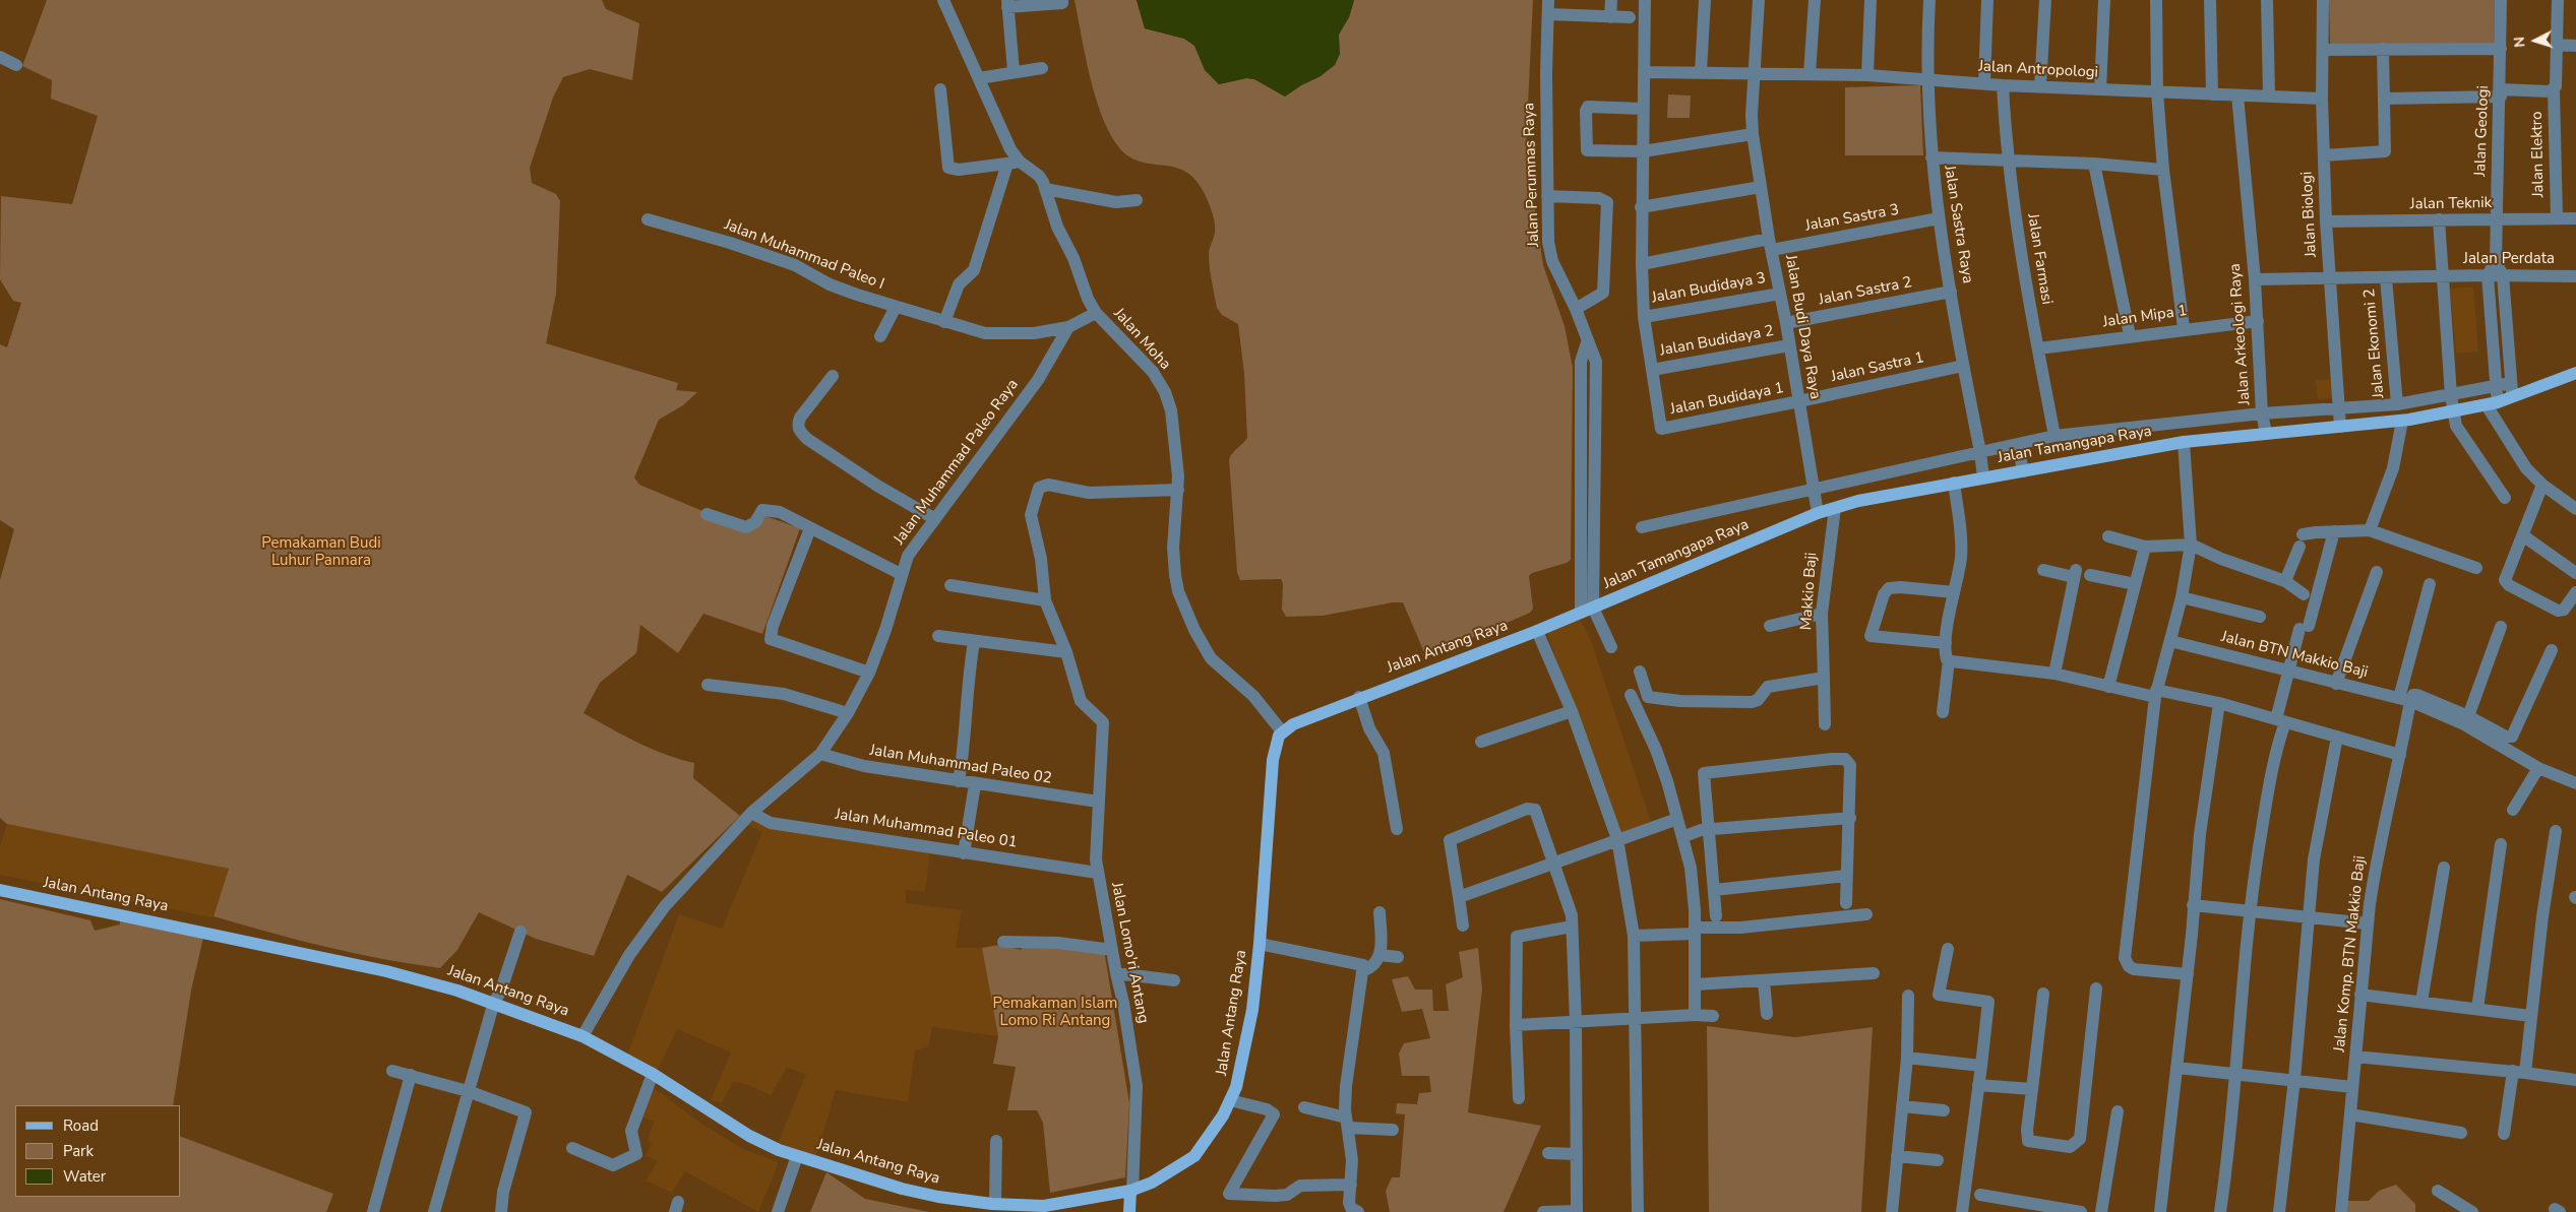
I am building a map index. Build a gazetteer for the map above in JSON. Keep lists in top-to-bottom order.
{
  "streets": {
    "main road": ["Jalan Tamangapa Raya", "Jalan Antang Raya"],
    "street": [
      "Jalan Antropologi",
      "Jalan Geologi",
      "Jalan Elektro",
      "Jalan Perumnas Raya",
      "Jalan Teknik",
      "Jalan Biologi",
      "Jalan Sastra 3",
      "Jalan Sastra Raya",
      "Jalan Muhammad Paleo I",
      "Jalan Farmasi",
      "Jalan Perdata",
      "Jalan Budidaya 3",
      "Jalan Sastra 2",
      "Jalan Mipa 1",
      "Jalan Budi Daya Raya",
      "Jalan Arkeologi Raya",
      "Jalan Moha",
      "Jalan Budidaya 2",
      "Jalan Ekonomi 2",
      "Jalan Sastra 1",
      "Jalan Budidaya 1",
      "Jalan Muhammad Paleo Raya",
      "Makkio Baji",
      "Jalan BTN Makkio Baji",
      "Jalan Muhammad Paleo 02",
      "Jalan Muhammad Paleo 01",
      "Jalan Lomo'ri Antang",
      "Jalan Komp. BTN Makkio Baji"
    ]
  },
  "crossings": [
    ["Jalan Antropologi", "Jalan Biologi"],
    ["Jalan Antropologi", "Jalan Sastra Raya"],
    ["Jalan Antropologi", "Jalan Farmasi"],
    ["Jalan Antropologi", "Jalan Budi Daya Raya"],
    ["Jalan Antropologi", "Jalan Arkeologi Raya"],
    ["Jalan Geologi", "Jalan Elektro"],
    ["Jalan Geologi", "Jalan Teknik"],
    ["Jalan Geologi", "Jalan Perdata"],
    ["Jalan Elektro", "Jalan Teknik"],
    ["Jalan Perumnas Raya", "Jalan Tamangapa Raya"],
    ["Jalan Perumnas Raya", "Jalan Antang Raya"],
    ["Jalan Teknik", "Jalan Biologi"],
    ["Jalan Biologi", "Jalan Perdata"],
    ["Jalan Biologi", "Jalan Arkeologi Raya"],
    ["Jalan Biologi", "Jalan Tamangapa Raya"],
    ["Jalan Sastra 3", "Jalan Sastra Raya"],
    ["Jalan Sastra 3", "Jalan Budi Daya Raya"],
    ["Jalan Sastra Raya", "Jalan Sastra 2"],
    ["Jalan Sastra Raya", "Jalan Sastra 1"],
    ["Jalan Sastra Raya", "Jalan Tamangapa Raya"],
    ["Jalan Muhammad Paleo I", "Jalan Muhammad Paleo Raya"],
    ["Jalan Farmasi", "Jalan Mipa 1"],
    ["Jalan Perdata", "Jalan Arkeologi Raya"],
    ["Jalan Perdata", "Jalan Ekonomi 2"],
    ["Jalan Budidaya 3", "Jalan Budi Daya Raya"],
    ["Jalan Sastra 2", "Jalan Budi Daya Raya"],
    ["Jalan Mipa 1", "Jalan Arkeologi Raya"],
    ["Jalan Budi Daya Raya", "Jalan Budidaya 2"],
    ["Jalan Budi Daya Raya", "Jalan Sastra 1"],
    ["Jalan Budi Daya Raya", "Jalan Budidaya 1"],
    ["Jalan Budi Daya Raya", "Jalan Tamangapa Raya"],
    ["Jalan Arkeologi Raya", "Jalan Ekonomi 2"],
    ["Jalan Moha", "Jalan Antang Raya"],
    ["Jalan Budidaya 2", "Jalan Budidaya 1"],
    ["Jalan Sastra 1", "Jalan Budidaya 1"],
    ["Jalan Tamangapa Raya", "Makkio Baji"],
    ["Jalan Tamangapa Raya", "Jalan Antang Raya"],
    ["Jalan Muhammad Paleo Raya", "Jalan Antang Raya"],
    ["Jalan Muhammad Paleo Raya", "Jalan Muhammad Paleo 02"],
    ["Jalan Muhammad Paleo Raya", "Jalan Muhammad Paleo 01"],
    ["Jalan Antang Raya", "Jalan Lomo'ri Antang"],
    ["Jalan BTN Makkio Baji", "Jalan Komp. BTN Makkio Baji"],
    ["Jalan Muhammad Paleo 02", "Jalan Lomo'ri Antang"],
    ["Jalan Muhammad Paleo 01", "Jalan Lomo'ri Antang"]
  ],
  "parks": ["Pemakaman Budi Luhur Pannara", "Pemakaman Islam Lomo Ri Antang"],
  "legend": ["Road", "Park", "Water"],
  "north": "left"
}
